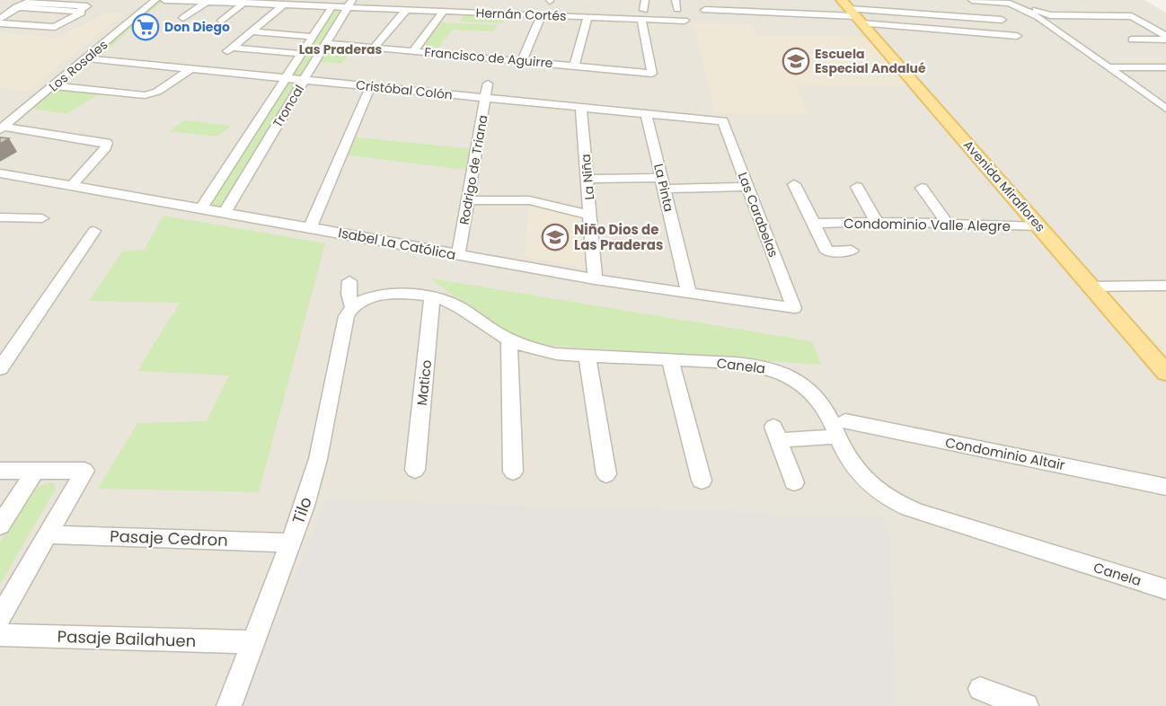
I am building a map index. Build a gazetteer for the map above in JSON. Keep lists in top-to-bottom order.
{
  "streets": {
    "main road": ["Avenida Miraflores"],
    "street": [
      "Hernán Cortés",
      "Francisco de Aguirre",
      "Los Rosales",
      "Cristóbal Colón",
      "Troncal",
      "Rodrigo de Triana",
      "La Niña",
      "La Pinta",
      "Las Carabelas",
      "Condominio Valle Alegre",
      "Isabel La Católica",
      "Canela",
      "Matico",
      "Condominio Altair",
      "Tilo",
      "Pasaje Cedron",
      "Pasaje Bailahuen"
    ]
  },
  "crossings": [
    ["Hernán Cortés", "Francisco de Aguirre"],
    ["Hernán Cortés", "Troncal"],
    ["Francisco de Aguirre", "Troncal"],
    ["Los Rosales", "Cristóbal Colón"],
    ["Cristóbal Colón", "Troncal"],
    ["Cristóbal Colón", "Rodrigo de Triana"],
    ["Cristóbal Colón", "La Niña"],
    ["Cristóbal Colón", "La Pinta"],
    ["Cristóbal Colón", "Las Carabelas"],
    ["Troncal", "Isabel La Católica"],
    ["Rodrigo de Triana", "Isabel La Católica"],
    ["La Niña", "Isabel La Católica"],
    ["Avenida Miraflores", "Condominio Valle Alegre"],
    ["La Pinta", "Isabel La Católica"],
    ["Las Carabelas", "Isabel La Católica"],
    ["Canela", "Matico"],
    ["Canela", "Condominio Altair"],
    ["Canela", "Tilo"],
    ["Tilo", "Pasaje Cedron"],
    ["Tilo", "Pasaje Bailahuen"]
  ],
  "districts": ["Las Praderas"],
  "places": {
    "supermarket": ["Don Diego"],
    "school or university": ["Escuela Especial Andalué", "Niño Dios de Las Praderas"]
  }
}
